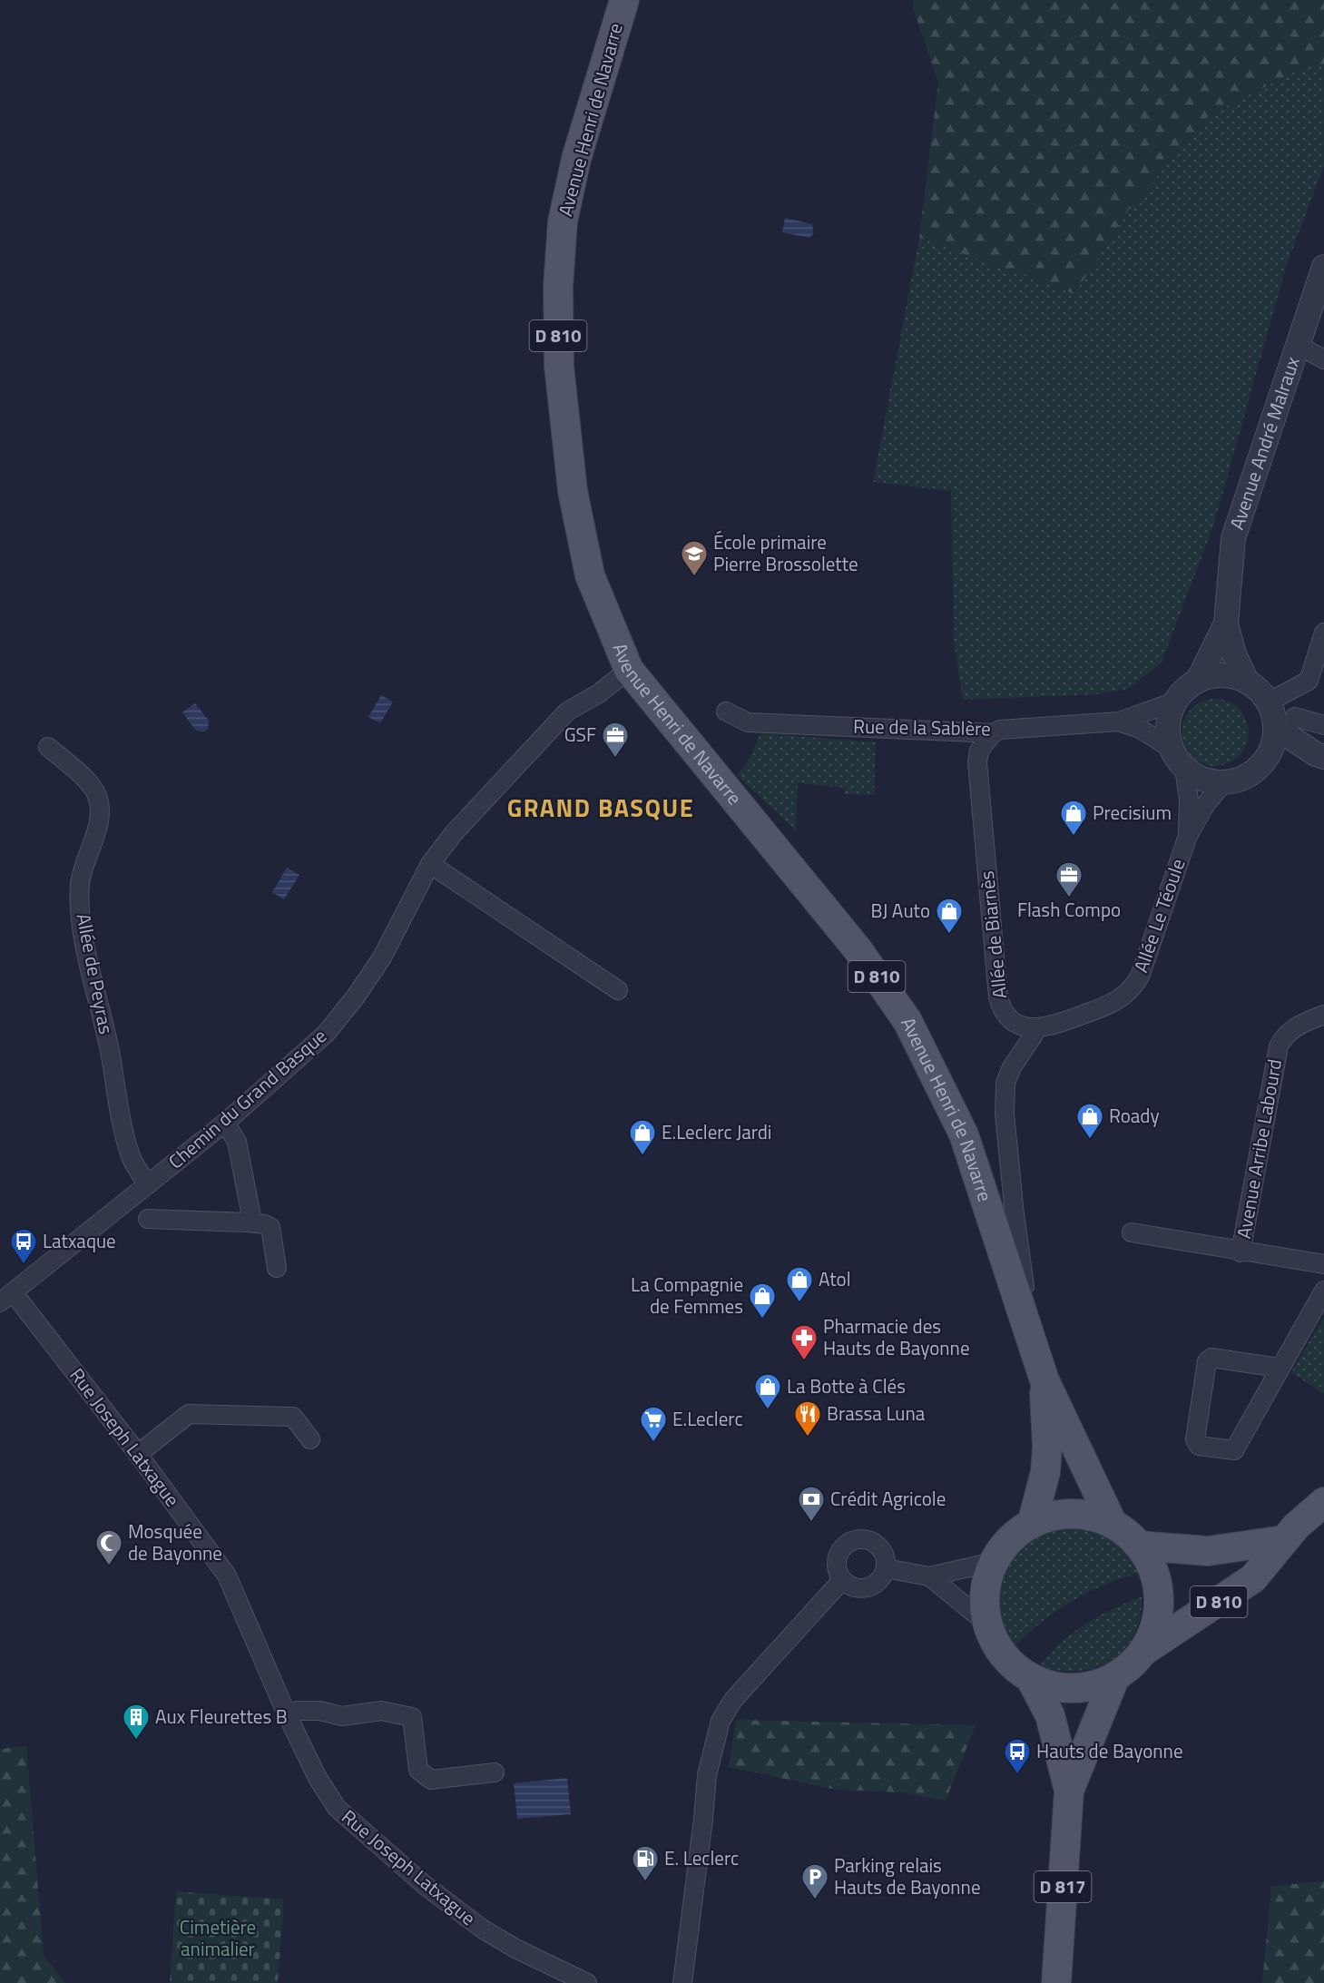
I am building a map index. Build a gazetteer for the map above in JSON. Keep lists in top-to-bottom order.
{
  "streets": {
    "main road": ["Avenue Henri de Navarre", "D 810", "D 817"],
    "street": [
      "Avenue André Malraux",
      "Rue de la Sablère",
      "Allée Le Téoule",
      "Allée de Biarnès",
      "Allée de Peyras",
      "Chemin du Grand Basque",
      "Avenue Arribe Labourd",
      "Rue Joseph Latxague"
    ]
  },
  "crossings": [
    ["Avenue Henri de Navarre", "D 810"],
    ["Avenue Henri de Navarre", "Chemin du Grand Basque"],
    ["Avenue Henri de Navarre", "D 817"],
    ["D 810", "D 817"],
    ["Avenue André Malraux", "Rue de la Sablère"],
    ["Avenue André Malraux", "Allée Le Téoule"],
    ["Rue de la Sablère", "Allée Le Téoule"],
    ["Rue de la Sablère", "Allée de Biarnès"],
    ["Allée Le Téoule", "Allée de Biarnès"],
    ["Allée de Peyras", "Chemin du Grand Basque"],
    ["Chemin du Grand Basque", "Rue Joseph Latxague"]
  ],
  "districts": ["GRAND BASQUE"],
  "parks": ["Cimetière animalier"],
  "places": {
    "school or university": ["École primaire Pierre Brossolette"],
    "office": ["GSF", "Flash Compo"],
    "shop": [
      "Precisium",
      "BJ Auto",
      "Roady",
      "E.Leclerc Jardi",
      "Atol",
      "La Compagnie de Femmes",
      "La Botte à Clés"
    ],
    "bus stop": ["Latxaque", "Hauts de Bayonne"],
    "pharmacy": ["Pharmacie des Hauts de Bayonne"],
    "restaurant": ["Brassa Luna"],
    "supermarket": ["E.Leclerc"],
    "bank": ["Crédit Agricole"],
    "mosque": ["Mosquée de Bayonne"],
    "building": ["Aux Fleurettes B"],
    "fuel station": ["E. Leclerc"],
    "parking": ["Parking relais Hauts de Bayonne"]
  }
}
